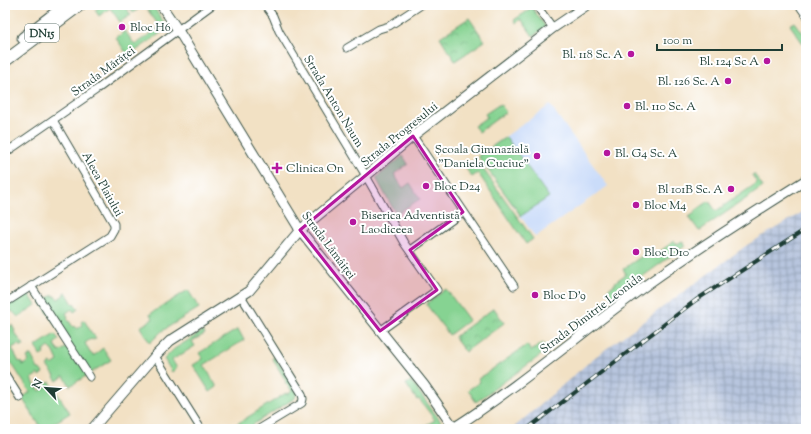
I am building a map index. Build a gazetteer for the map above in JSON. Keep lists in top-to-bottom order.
{
  "streets": {
    "main road": ["DN15"],
    "street": [
      "Strada Mărăței",
      "Strada Anton Naum",
      "Strada Progresului",
      "Aleea Plaiului",
      "Strada Lămâiței",
      "Strada Dimitrie Leonida"
    ]
  },
  "crossings": [
    ["Strada Mărăței", "Aleea Plaiului"],
    ["Strada Mărăței", "Strada Lămâiței"],
    ["Strada Anton Naum", "Strada Progresului"],
    ["Strada Anton Naum", "Strada Lămâiței"],
    ["Strada Progresului", "Strada Lămâiței"],
    ["Strada Lămâiței", "Strada Dimitrie Leonida"]
  ],
  "places": {
    "other": [
      "Bloc H6",
      "Bl. 118 Sc. A",
      "Bl. 124 Sc A",
      "Bl. 126 Sc. A",
      "Bl. 110 Sc. A",
      "Bl. G4 Sc. A",
      "Școala Gimnazială \"Daniela Cuciuc\"",
      "Bloc D24",
      "Bl 101B Sc. A",
      "Bloc M4",
      "Biserica Adventistă Laodiceea",
      "Bloc D10",
      "Bloc D'9"
    ],
    "health": ["Clinica On"]
  },
  "scale_bar": "100 m",
  "north": "top left"
}
